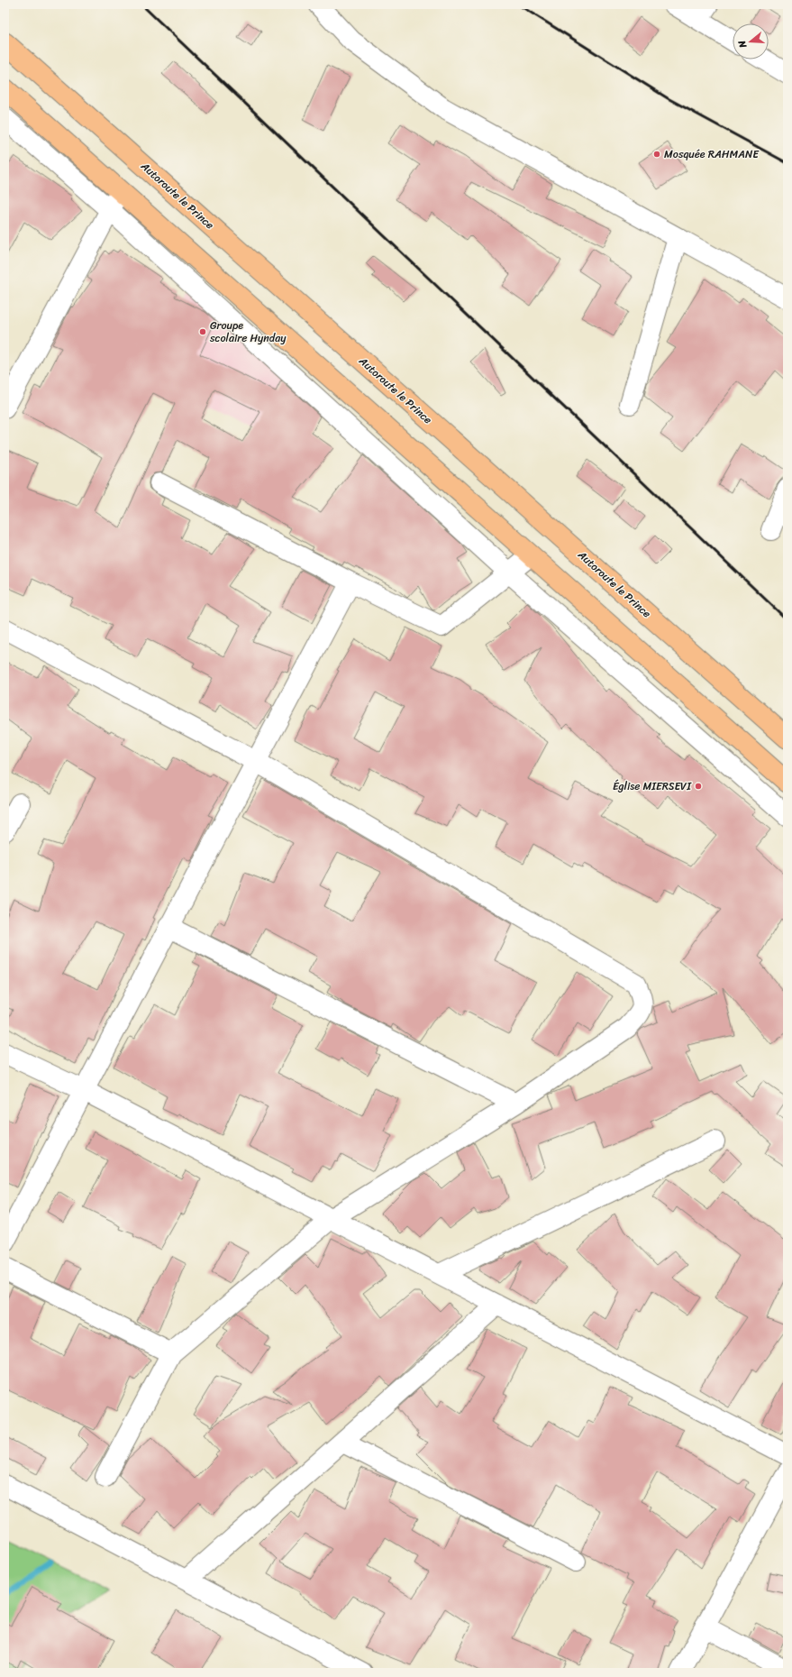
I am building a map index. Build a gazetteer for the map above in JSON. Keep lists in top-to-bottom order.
{
  "streets": {
    "main road": ["Autoroute le Prince"]
  },
  "places": ["Mosquée RAHMANE", "Groupe scolaire Hynday", "Église MIERSEVI"],
  "north": "left"
}
